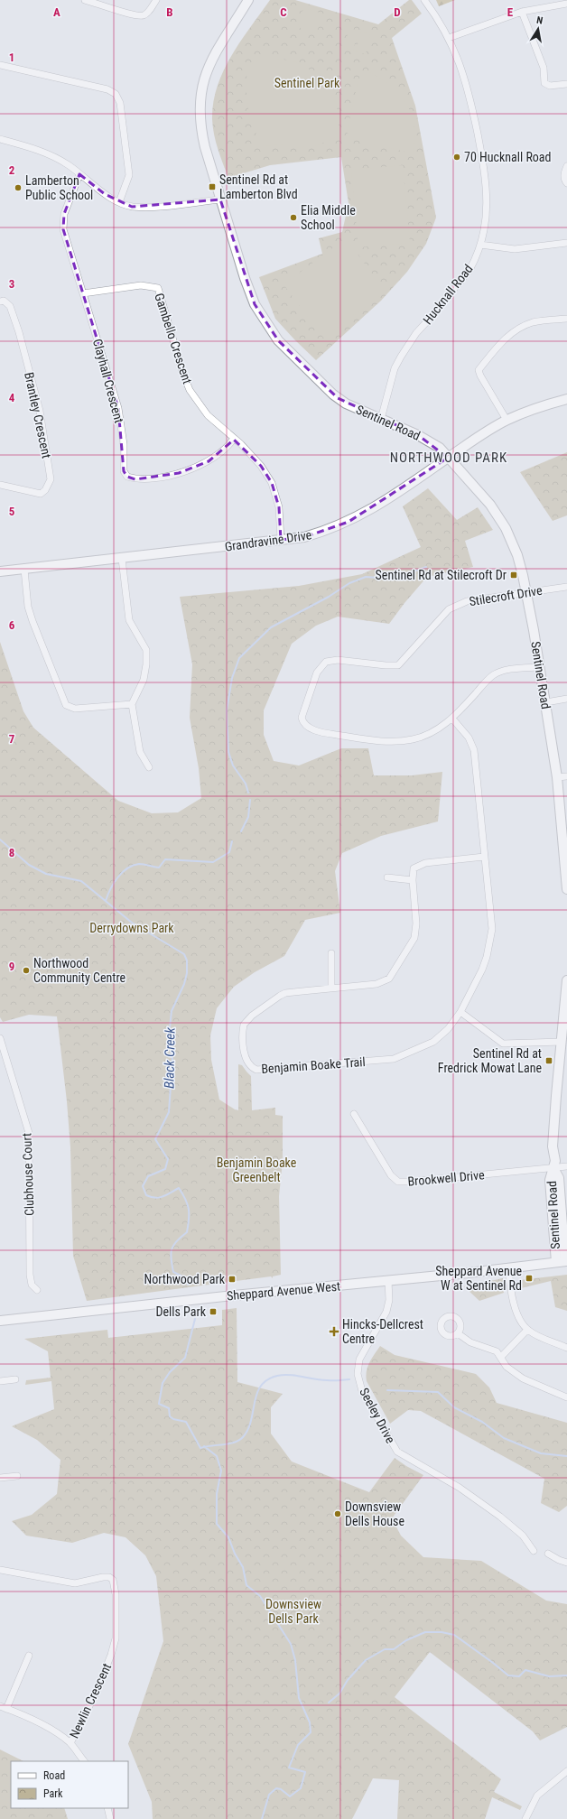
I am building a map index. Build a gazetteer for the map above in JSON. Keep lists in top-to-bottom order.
{
  "streets": {
    "street": [
      "Hucknall Road",
      "Gambello Crescent",
      "Clayhall Crescent",
      "Brantley Crescent",
      "Sentinel Road",
      "Grandravine Drive",
      "Stilecroft Drive",
      "Benjamin Boake Trail",
      "Clubhouse Court",
      "Brookwell Drive",
      "Sheppard Avenue West",
      "Seeley Drive",
      "Newlin Crescent"
    ]
  },
  "crossings": [
    ["Hucknall Road", "Sentinel Road"],
    ["Gambello Crescent", "Clayhall Crescent"],
    ["Gambello Crescent", "Grandravine Drive"],
    ["Sentinel Road", "Grandravine Drive"],
    ["Sentinel Road", "Stilecroft Drive"],
    ["Sentinel Road", "Brookwell Drive"],
    ["Sentinel Road", "Sheppard Avenue West"],
    ["Stilecroft Drive", "Benjamin Boake Trail"],
    ["Sheppard Avenue West", "Seeley Drive"]
  ],
  "districts": ["NORTHWOOD PARK"],
  "water": ["Black Creek"],
  "parks": [
    "Sentinel Park",
    "Derrydowns Park",
    "Benjamin Boake Greenbelt",
    "Downsview Dells Park"
  ],
  "places": {
    "other": [
      "70 Hucknall Road",
      "Lamberton Public School",
      "Elia Middle School",
      "Northwood Community Centre",
      "Downsview Dells House"
    ],
    "transit": [
      "Sentinel Rd at Lamberton Blvd",
      "Sentinel Rd at Stilecroft Dr",
      "Sentinel Rd at Fredrick Mowat Lane",
      "Sheppard Avenue W at Sentinel Rd",
      "Northwood Park",
      "Dells Park"
    ],
    "health": ["Hincks-Dellcrest Centre"]
  },
  "legend": ["Road", "Park"],
  "north": "top",
  "grid": {
    "columns": [
      "A",
      "B",
      "C",
      "D",
      "E"
    ],
    "rows": [
      "1",
      "2",
      "3",
      "4",
      "5",
      "6",
      "7",
      "8",
      "9"
    ]
  }
}
